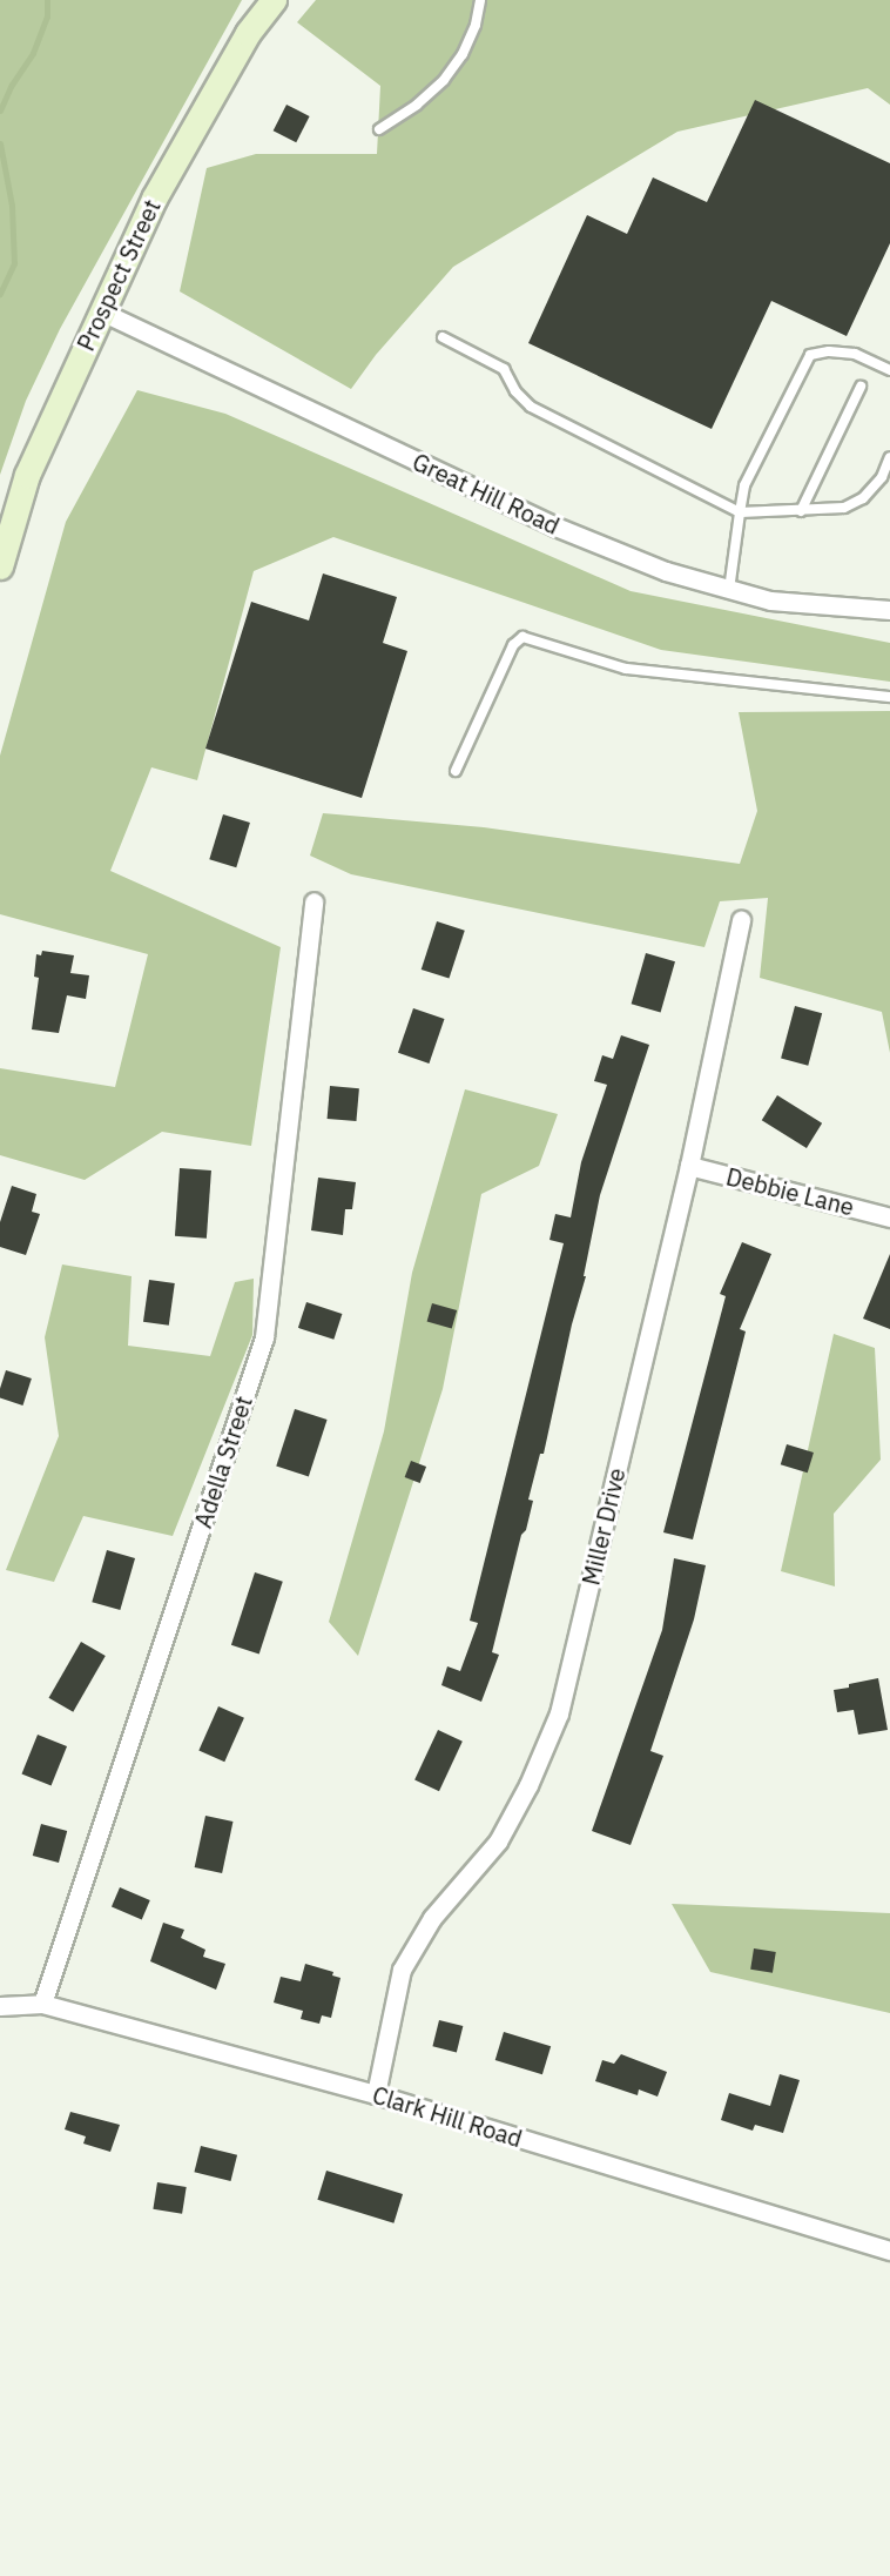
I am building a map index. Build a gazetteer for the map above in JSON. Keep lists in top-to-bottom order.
{
  "streets": {
    "main road": ["Prospect Street"],
    "street": [
      "Great Hill Road",
      "Debbie Lane",
      "Adella Street",
      "Miller Drive",
      "Clark Hill Road"
    ]
  },
  "crossings": [
    ["Prospect Street", "Great Hill Road"],
    ["Debbie Lane", "Miller Drive"],
    ["Adella Street", "Clark Hill Road"],
    ["Miller Drive", "Clark Hill Road"]
  ]
}
